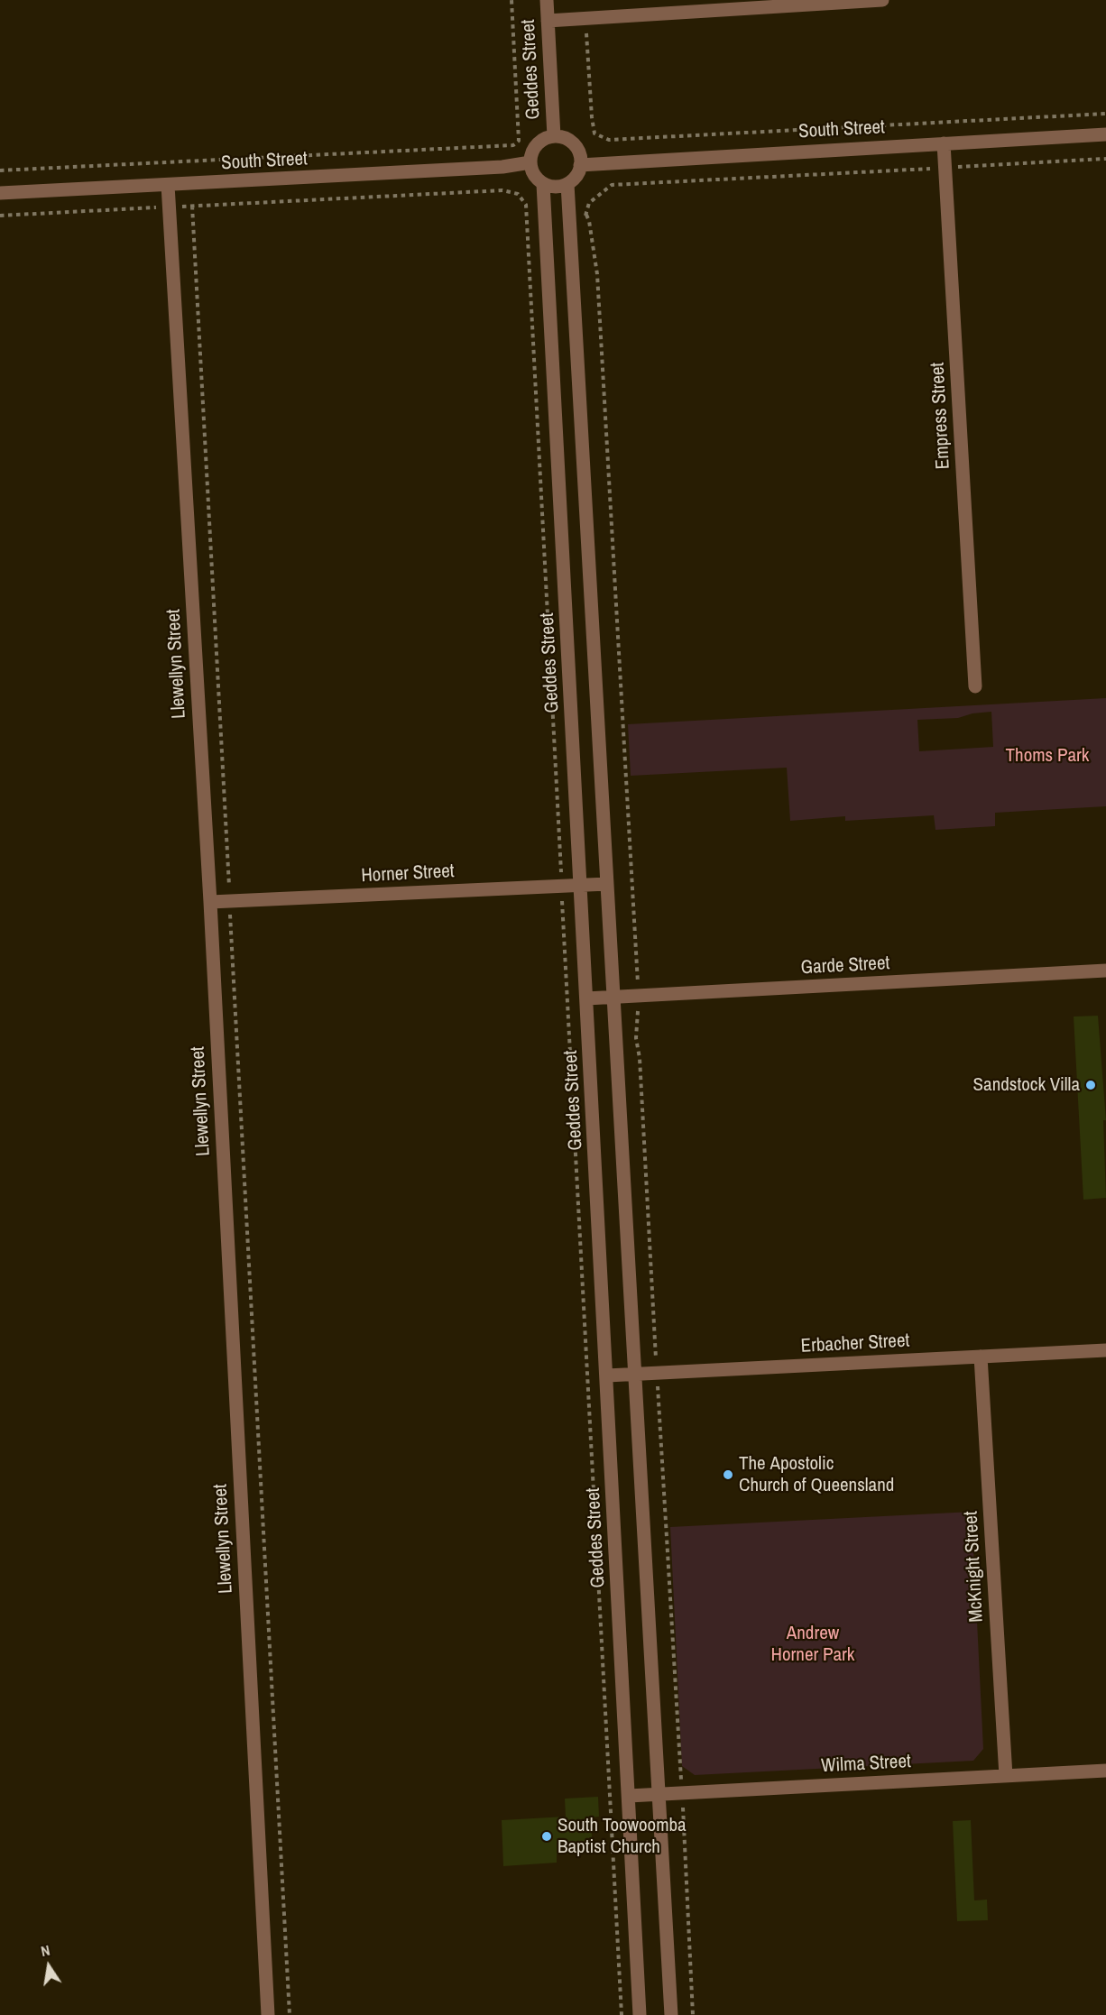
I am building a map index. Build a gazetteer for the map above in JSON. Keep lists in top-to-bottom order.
{
  "streets": {
    "street": [
      "Geddes Street",
      "South Street",
      "Empress Street",
      "Llewellyn Street",
      "Horner Street",
      "Garde Street",
      "Erbacher Street",
      "McKnight Street",
      "Wilma Street"
    ]
  },
  "crossings": [
    ["Geddes Street", "South Street"],
    ["Geddes Street", "Horner Street"],
    ["Geddes Street", "Garde Street"],
    ["Geddes Street", "Erbacher Street"],
    ["Geddes Street", "Wilma Street"],
    ["South Street", "Empress Street"],
    ["South Street", "Llewellyn Street"],
    ["Llewellyn Street", "Horner Street"],
    ["Erbacher Street", "McKnight Street"],
    ["McKnight Street", "Wilma Street"]
  ],
  "parks": ["Thoms Park", "Andrew Horner Park"],
  "places": ["Sandstock Villa", "The Apostolic Church of Queensland", "South Toowoomba Baptist Church"],
  "north": "top"
}
